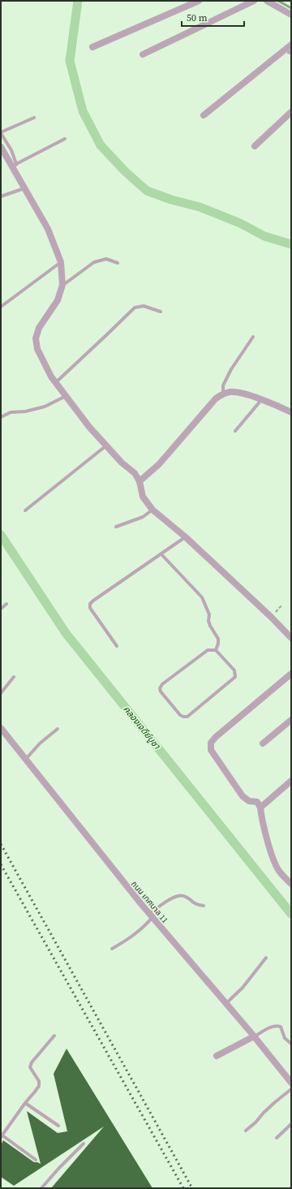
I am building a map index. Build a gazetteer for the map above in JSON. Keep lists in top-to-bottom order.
{
  "streets": {
    "street": ["ถนน เทศบาล 11"]
  },
  "water": ["คลองเจดีย์บูชา"],
  "scale_bar": "50 m"
}
